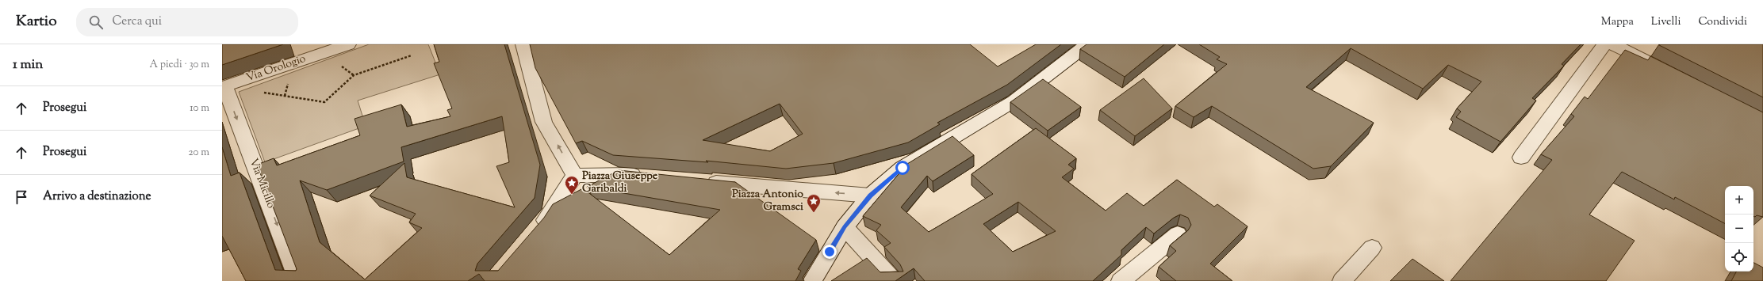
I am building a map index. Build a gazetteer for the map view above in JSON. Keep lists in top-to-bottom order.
{
  "streets": {
    "street": ["Via Orologio", "Via Micillo"]
  },
  "crossings": [
    ["Via Orologio", "Via Micillo"]
  ],
  "one_way": ["Via Micillo"],
  "places": {
    "place": ["Piazza Giuseppe Garibaldi", "Piazza Antonio Gramsci"]
  },
  "page": {
    "header": "Kartio",
    "search": "Cerca qui",
    "nav": ["Mappa", "Livelli", "Condividi"],
    "heading": ["1 min", "A piedi · 30 m"],
    "list": [
      ["Prosegui", "10 m"],
      ["Prosegui", "20 m"],
      "Arrivo a destinazione"
    ],
    "map_buttons": ["+", "−"]
  }
}
